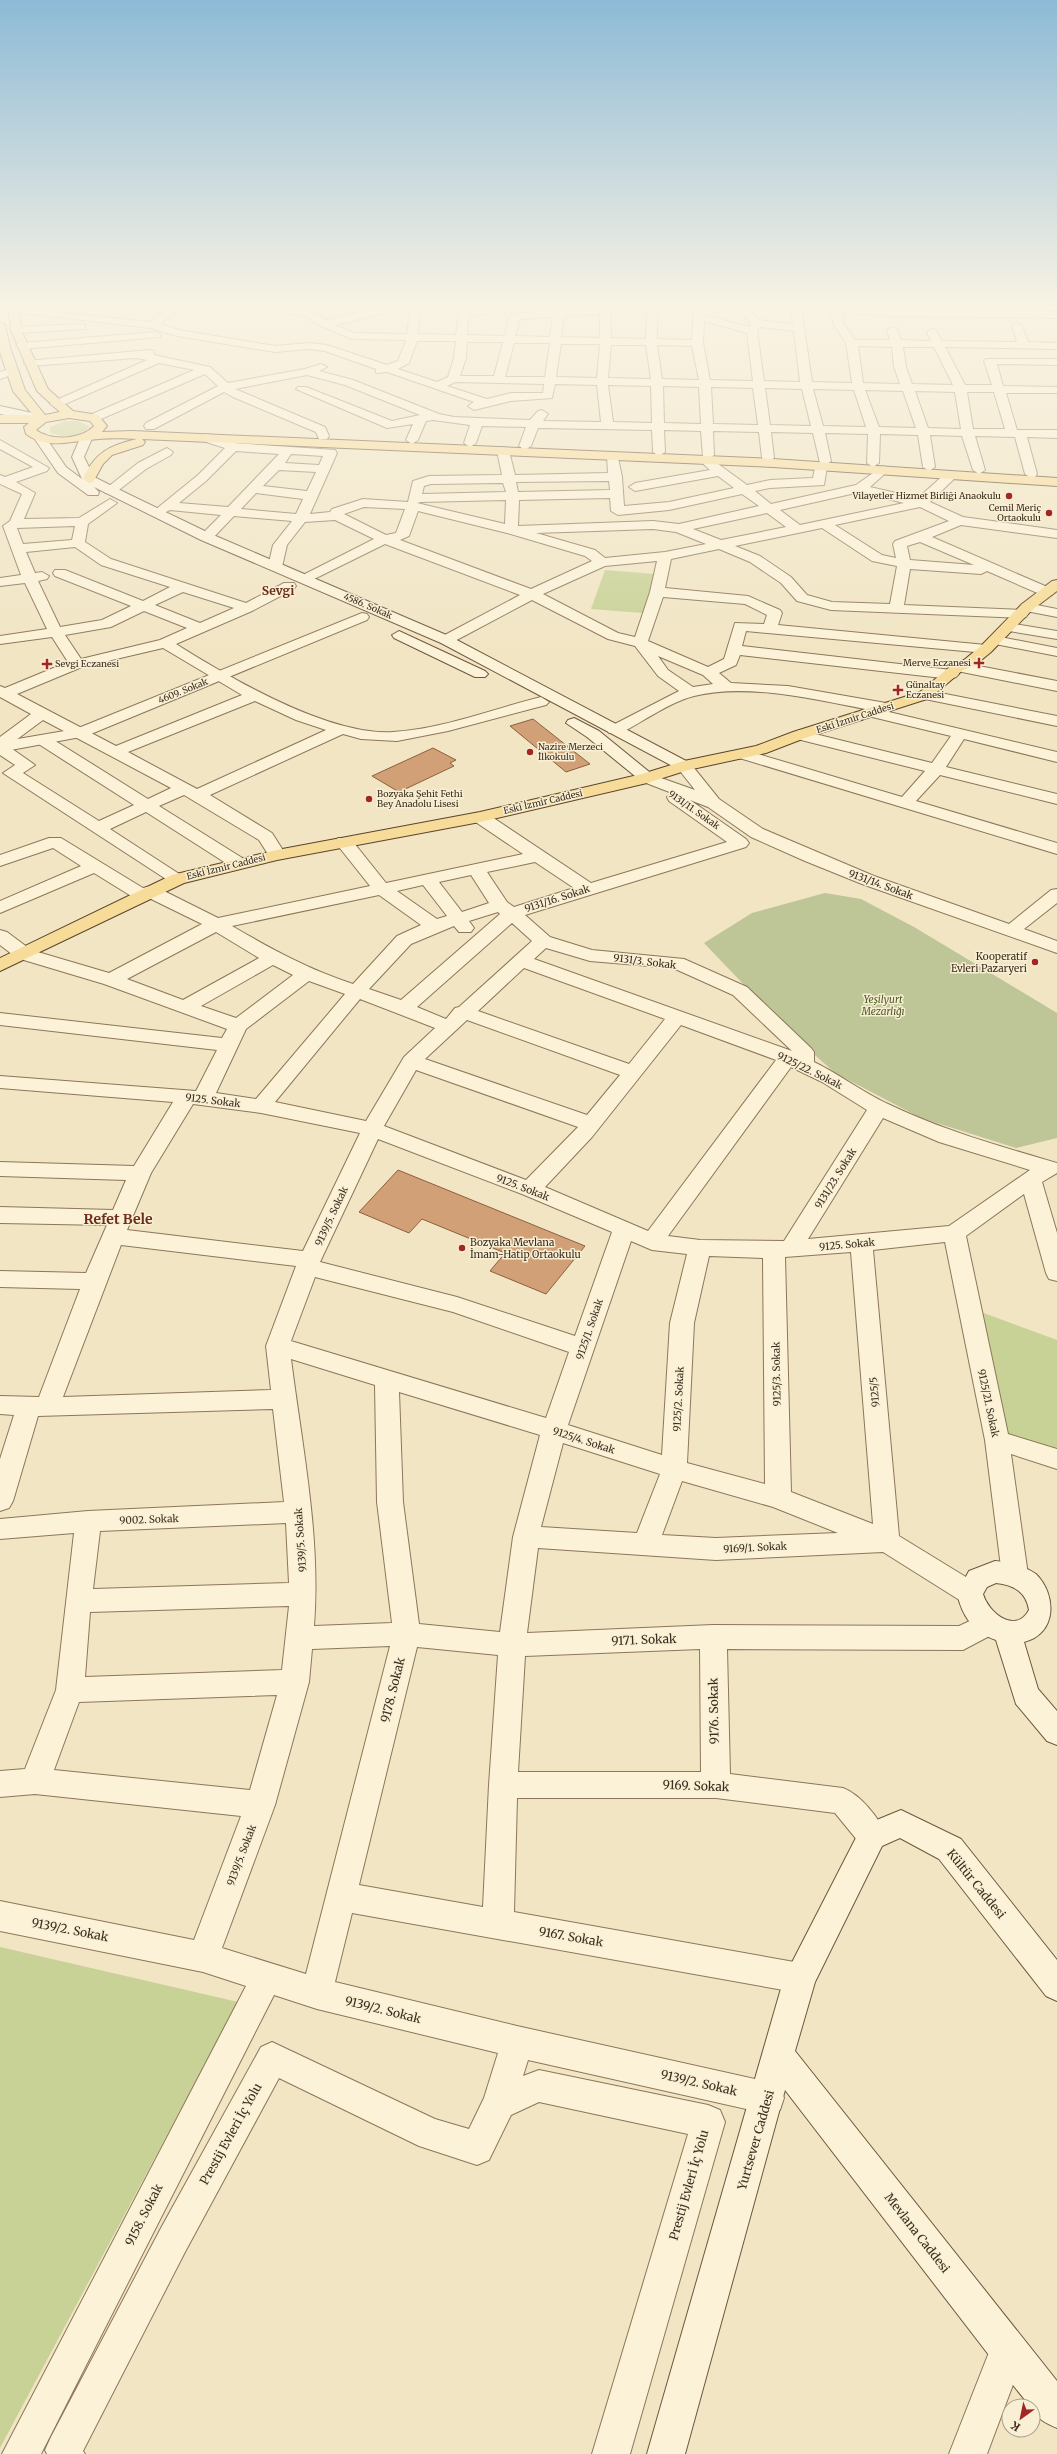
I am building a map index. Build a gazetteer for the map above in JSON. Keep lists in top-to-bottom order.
{
  "streets": {
    "main road": ["Eski İzmir Caddesi"],
    "street": [
      "4586. Sokak",
      "4609. Sokak",
      "9131/11. Sokak",
      "9131/14. Sokak",
      "9131/16. Sokak",
      "9131/3. Sokak",
      "9125/22. Sokak",
      "9125. Sokak",
      "9131/23. Sokak",
      "9139/5. Sokak",
      "9125/1. Sokak",
      "9125/3. Sokak",
      "9125/5",
      "9125/2. Sokak",
      "9125/21. Sokak",
      "9125/4. Sokak",
      "9002. Sokak",
      "9169/1. Sokak",
      "9171. Sokak",
      "9178. Sokak",
      "9176. Sokak",
      "9169. Sokak",
      "Kültür Caddesi",
      "9139/2. Sokak",
      "9167. Sokak",
      "Prestij Evleri İç Yolu",
      "Yurtsever Caddesi",
      "9158. Sokak",
      "Mevlana Caddesi"
    ]
  },
  "crossings": [
    ["4586. Sokak", "4609. Sokak"],
    ["4586. Sokak", "Eski İzmir Caddesi"],
    ["4586. Sokak", "9131/11. Sokak"],
    ["4586. Sokak", "9131/14. Sokak"],
    ["Eski İzmir Caddesi", "9131/11. Sokak"],
    ["Eski İzmir Caddesi", "9131/14. Sokak"],
    ["9131/11. Sokak", "9131/14. Sokak"],
    ["9131/11. Sokak", "9131/16. Sokak"],
    ["9131/16. Sokak", "9131/3. Sokak"],
    ["9131/3. Sokak", "9125/22. Sokak"],
    ["9131/3. Sokak", "9139/5. Sokak"],
    ["9125/22. Sokak", "9125. Sokak"],
    ["9125/22. Sokak", "9131/23. Sokak"],
    ["9125/22. Sokak", "9139/5. Sokak"],
    ["9125. Sokak", "9131/23. Sokak"],
    ["9125. Sokak", "9139/5. Sokak"],
    ["9125. Sokak", "9125/1. Sokak"],
    ["9125. Sokak", "9125/3. Sokak"],
    ["9125. Sokak", "9125/5"],
    ["9125. Sokak", "9125/2. Sokak"],
    ["9125. Sokak", "9125/21. Sokak"],
    ["9131/23. Sokak", "9125/3. Sokak"],
    ["9139/5. Sokak", "9125/4. Sokak"],
    ["9139/5. Sokak", "9002. Sokak"],
    ["9139/5. Sokak", "9171. Sokak"],
    ["9139/5. Sokak", "9139/2. Sokak"],
    ["9125/1. Sokak", "9125/4. Sokak"],
    ["9125/3. Sokak", "9125/4. Sokak"],
    ["9125/5", "9125/4. Sokak"],
    ["9125/5", "9169/1. Sokak"],
    ["9125/2. Sokak", "9125/4. Sokak"],
    ["9125/2. Sokak", "9169/1. Sokak"],
    ["9125/21. Sokak", "9171. Sokak"],
    ["9125/4. Sokak", "9169/1. Sokak"],
    ["9125/4. Sokak", "9178. Sokak"],
    ["9171. Sokak", "9178. Sokak"],
    ["9171. Sokak", "9176. Sokak"],
    ["9178. Sokak", "9139/2. Sokak"],
    ["9178. Sokak", "9167. Sokak"],
    ["9176. Sokak", "9169. Sokak"],
    ["9169. Sokak", "Kültür Caddesi"],
    ["9169. Sokak", "Yurtsever Caddesi"],
    ["Kültür Caddesi", "Yurtsever Caddesi"],
    ["9139/2. Sokak", "Prestij Evleri İç Yolu"],
    ["9139/2. Sokak", "Yurtsever Caddesi"],
    ["9139/2. Sokak", "9158. Sokak"],
    ["9167. Sokak", "Yurtsever Caddesi"],
    ["Yurtsever Caddesi", "Mevlana Caddesi"]
  ],
  "districts": ["Sevgi", "Refet Bele"],
  "parks": ["Yeşilyurt Mezarlığı"],
  "places": {
    "other": [
      "Vilayetler Hizmet Birliği Anaokulu",
      "Cemil Meriç Ortaokulu",
      "Nazire Merzeci İlkokulu",
      "Bozyaka Şehit Fethi Bey Anadolu Lisesi",
      "Kooperatif Evleri Pazaryeri",
      "Bozyaka Mevlana İmam-Hatip Ortaokulu"
    ],
    "health": ["Merve Eczanesi", "Sevgi Eczanesi", "Günaltay Eczanesi"]
  },
  "north": "bottom left"
}
